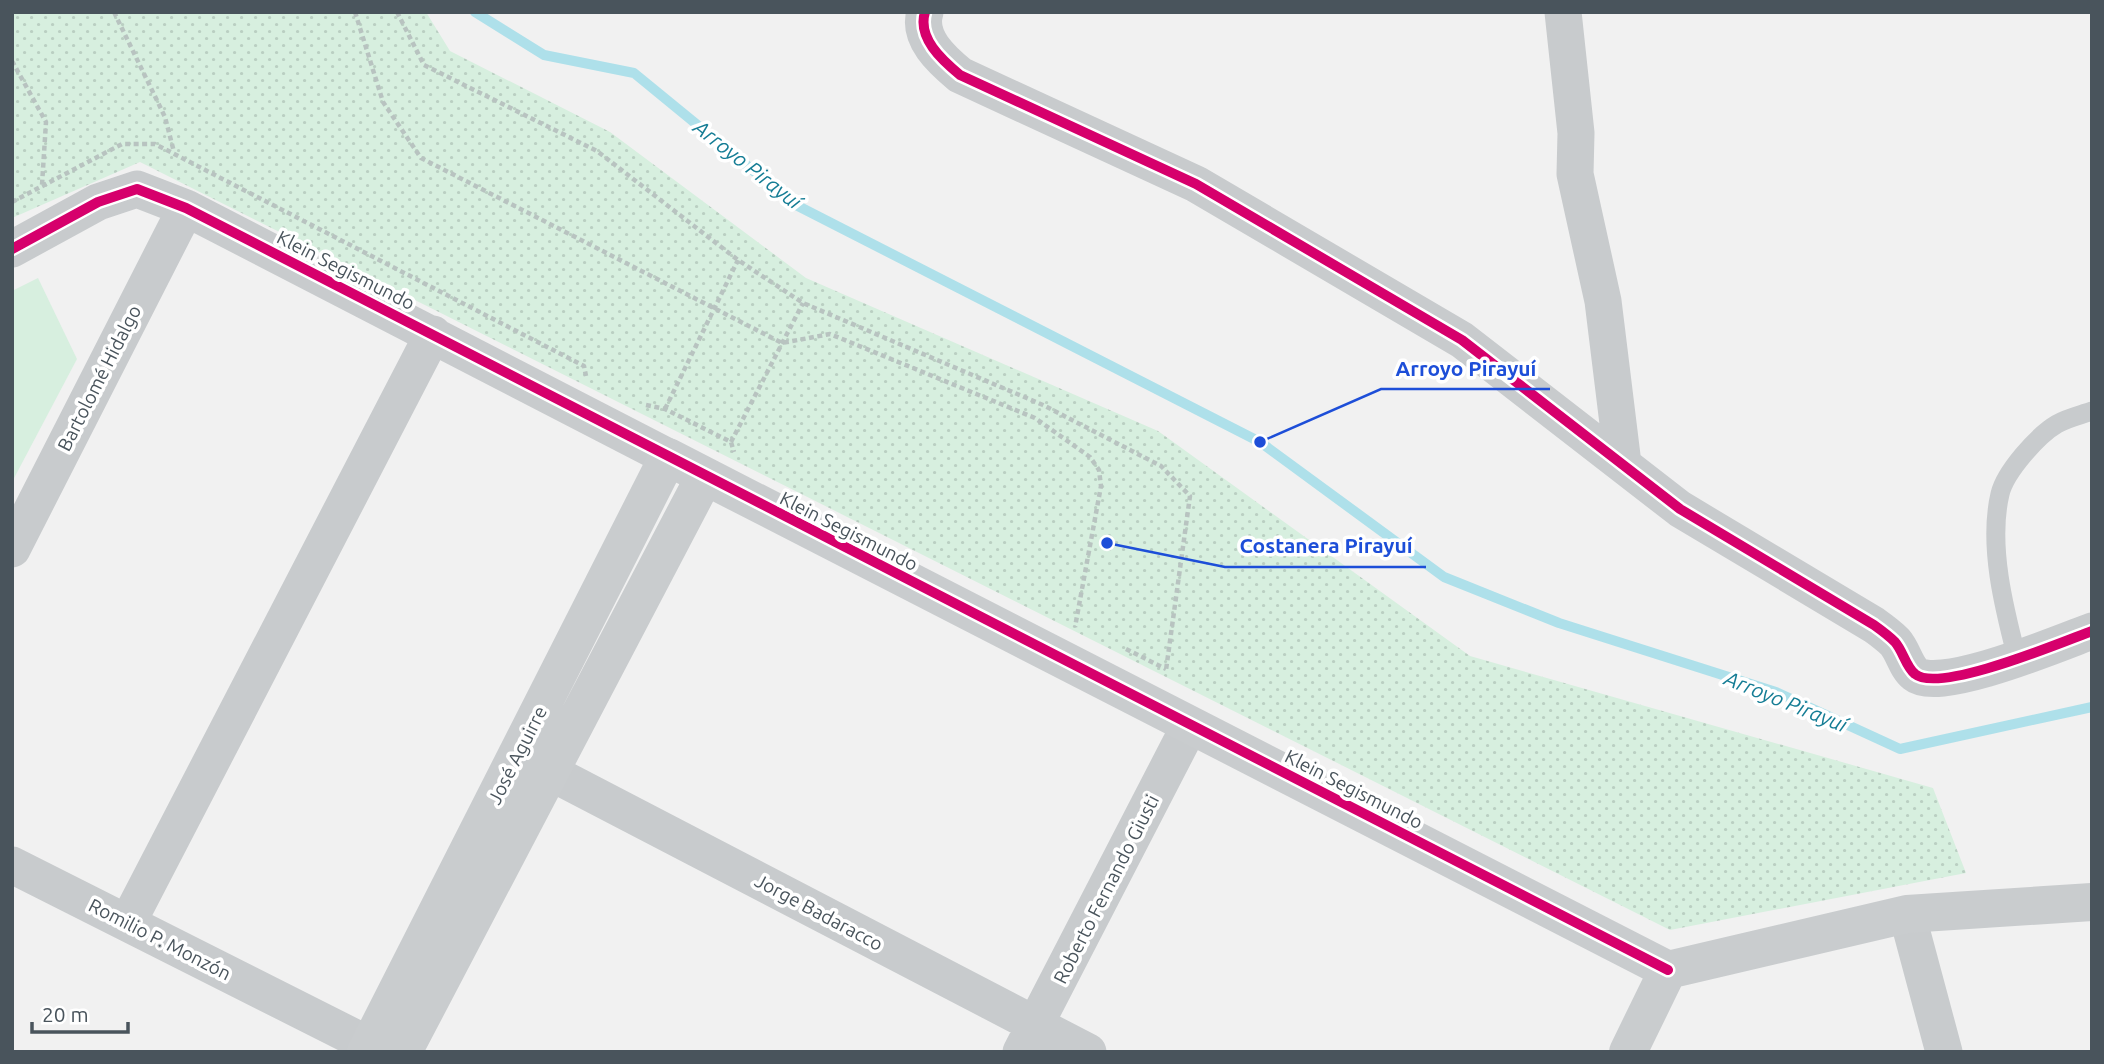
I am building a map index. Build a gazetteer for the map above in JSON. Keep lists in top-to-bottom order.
{
  "streets": {
    "street": [
      "Klein Segismundo",
      "Bartolomé Hidalgo",
      "José Aguirre",
      "Roberto Fernando Giusti",
      "Jorge Badaracco",
      "Romilio P. Monzón"
    ]
  },
  "crossings": [
    ["Klein Segismundo", "Bartolomé Hidalgo"],
    ["Klein Segismundo", "José Aguirre"],
    ["Klein Segismundo", "Roberto Fernando Giusti"],
    ["José Aguirre", "Jorge Badaracco"],
    ["José Aguirre", "Romilio P. Monzón"],
    ["Roberto Fernando Giusti", "Jorge Badaracco"]
  ],
  "water": ["Arroyo Pirayuí"],
  "places": ["Arroyo Pirayuí", "Costanera Pirayuí"],
  "scale_bar": "20 m"
}
